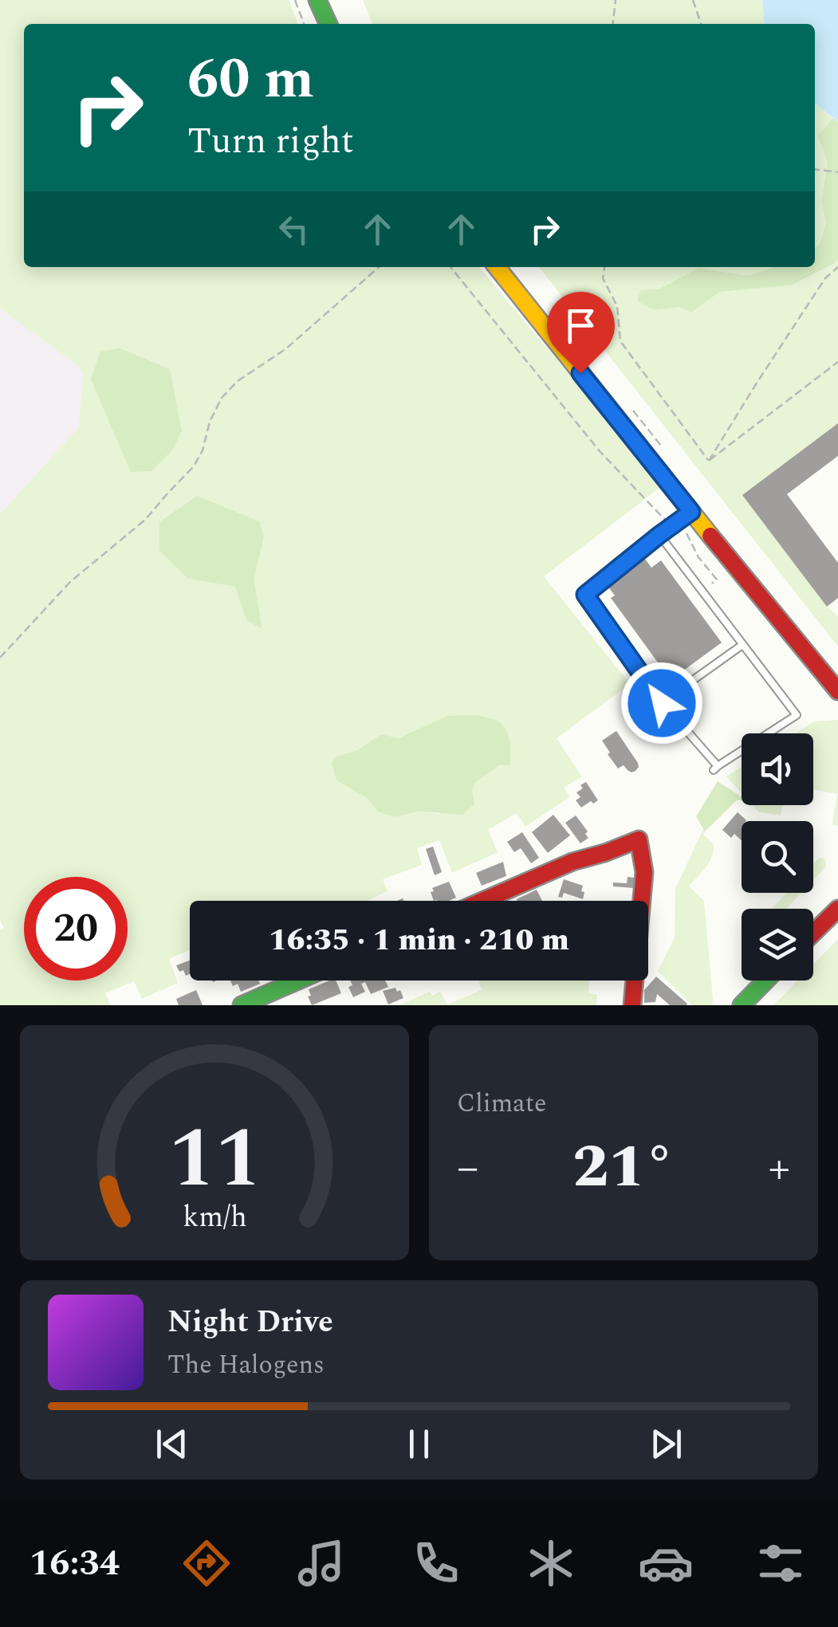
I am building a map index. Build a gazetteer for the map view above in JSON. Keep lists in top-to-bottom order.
{
  "page": {
    "turn": ["60 m", "Turn right"],
    "limit": "20",
    "trip": "16:35 · 1 min · 210 m",
    "tile": "Climate",
    "heat": ["−", "21°", "+"],
    "song": ["Night Drive", "The Halogens"],
    "tabs": "16:34",
    "gauge": ["11", "km/h"]
  }
}
